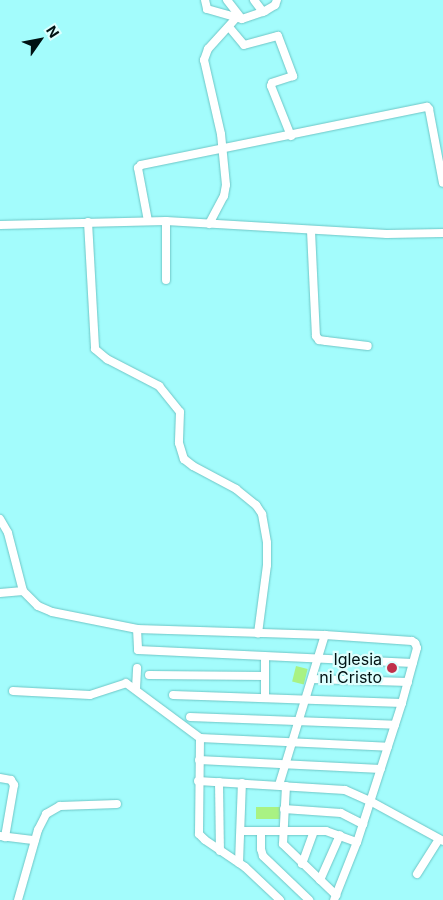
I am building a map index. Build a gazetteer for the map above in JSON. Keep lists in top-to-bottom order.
{
  "places": ["Iglesia ni Cristo"],
  "north": "top right"
}
